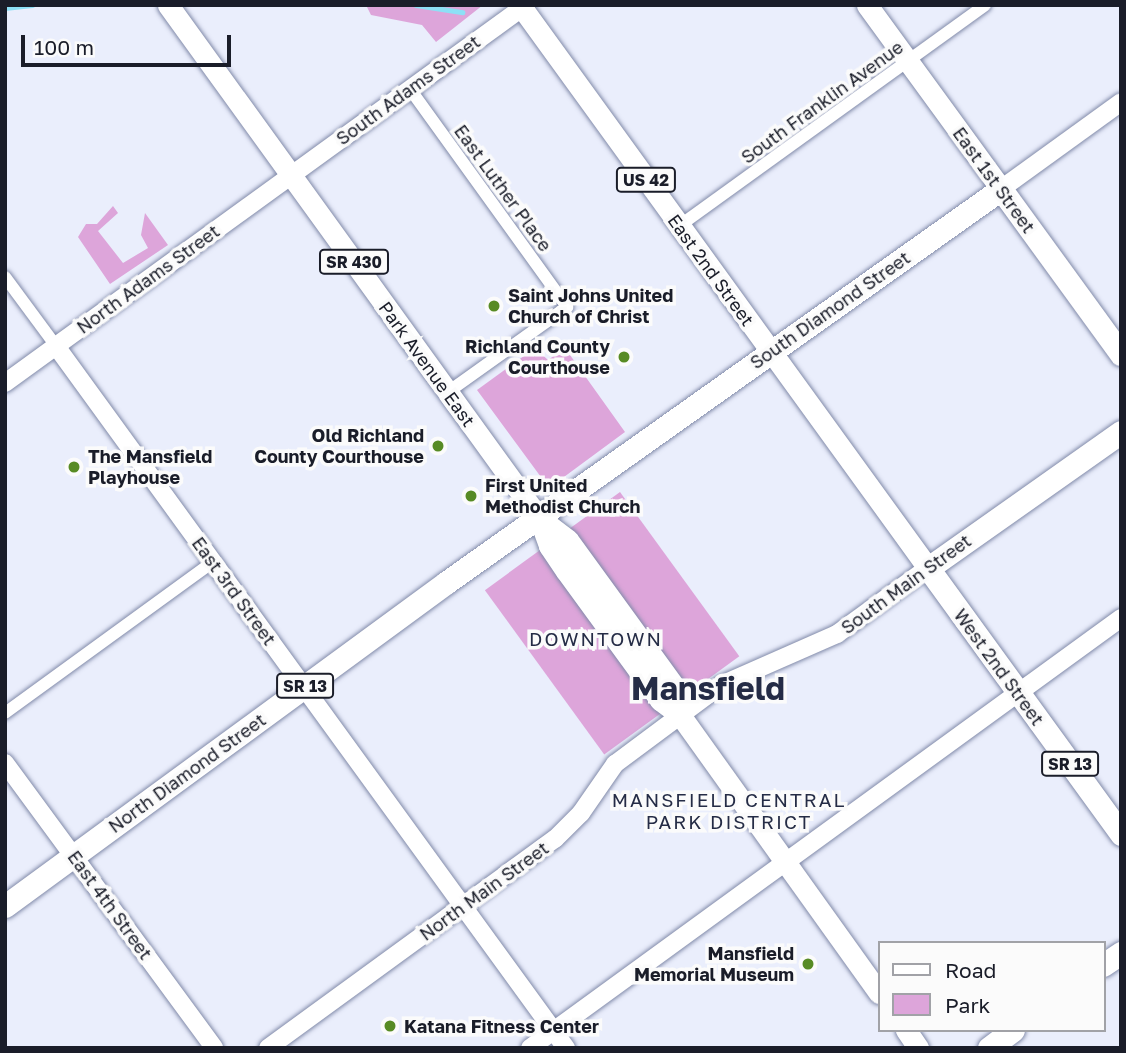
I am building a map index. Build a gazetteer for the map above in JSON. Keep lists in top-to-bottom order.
{
  "streets": {
    "highway": [
      "East 1st Street",
      "South Diamond Street",
      "South Main Street",
      "West 2nd Street",
      "SR 13",
      "North Diamond Street"
    ],
    "main road": [
      "South Adams Street",
      "US 42",
      "SR 430",
      "East 2nd Street",
      "North Adams Street",
      "Park Avenue East",
      "East 3rd Street",
      "North Main Street",
      "East 4th Street"
    ],
    "street": ["South Franklin Avenue", "East Luther Place"]
  },
  "crossings": [
    ["South Adams Street", "East Luther Place"],
    ["South Adams Street", "East 2nd Street"],
    ["South Adams Street", "North Adams Street"],
    ["South Adams Street", "Park Avenue East"],
    ["South Franklin Avenue", "East 1st Street"],
    ["South Franklin Avenue", "East 2nd Street"],
    ["East 1st Street", "South Diamond Street"],
    ["East Luther Place", "Park Avenue East"],
    ["SR 430", "Park Avenue East"],
    ["SR 430", "South Main Street"],
    ["SR 430", "North Main Street"],
    ["East 2nd Street", "South Diamond Street"],
    ["East 2nd Street", "South Main Street"],
    ["East 2nd Street", "West 2nd Street"],
    ["North Adams Street", "Park Avenue East"],
    ["North Adams Street", "East 3rd Street"],
    ["South Diamond Street", "Park Avenue East"],
    ["South Diamond Street", "North Diamond Street"],
    ["Park Avenue East", "South Main Street"],
    ["Park Avenue East", "North Diamond Street"],
    ["Park Avenue East", "North Main Street"],
    ["South Main Street", "West 2nd Street"],
    ["South Main Street", "North Main Street"],
    ["East 3rd Street", "North Diamond Street"],
    ["East 3rd Street", "North Main Street"],
    ["North Diamond Street", "East 4th Street"]
  ],
  "districts": ["DOWNTOWN", "Mansfield", "MANSFIELD CENTRAL PARK DISTRICT"],
  "places": [
    "Saint Johns United Church of Christ",
    "Richland County Courthouse",
    "Old Richland County Courthouse",
    "The Mansfield Playhouse",
    "First United Methodist Church",
    "Mansfield Memorial Museum",
    "Katana Fitness Center"
  ],
  "legend": ["Road", "Park"],
  "scale_bar": "100 m"
}
